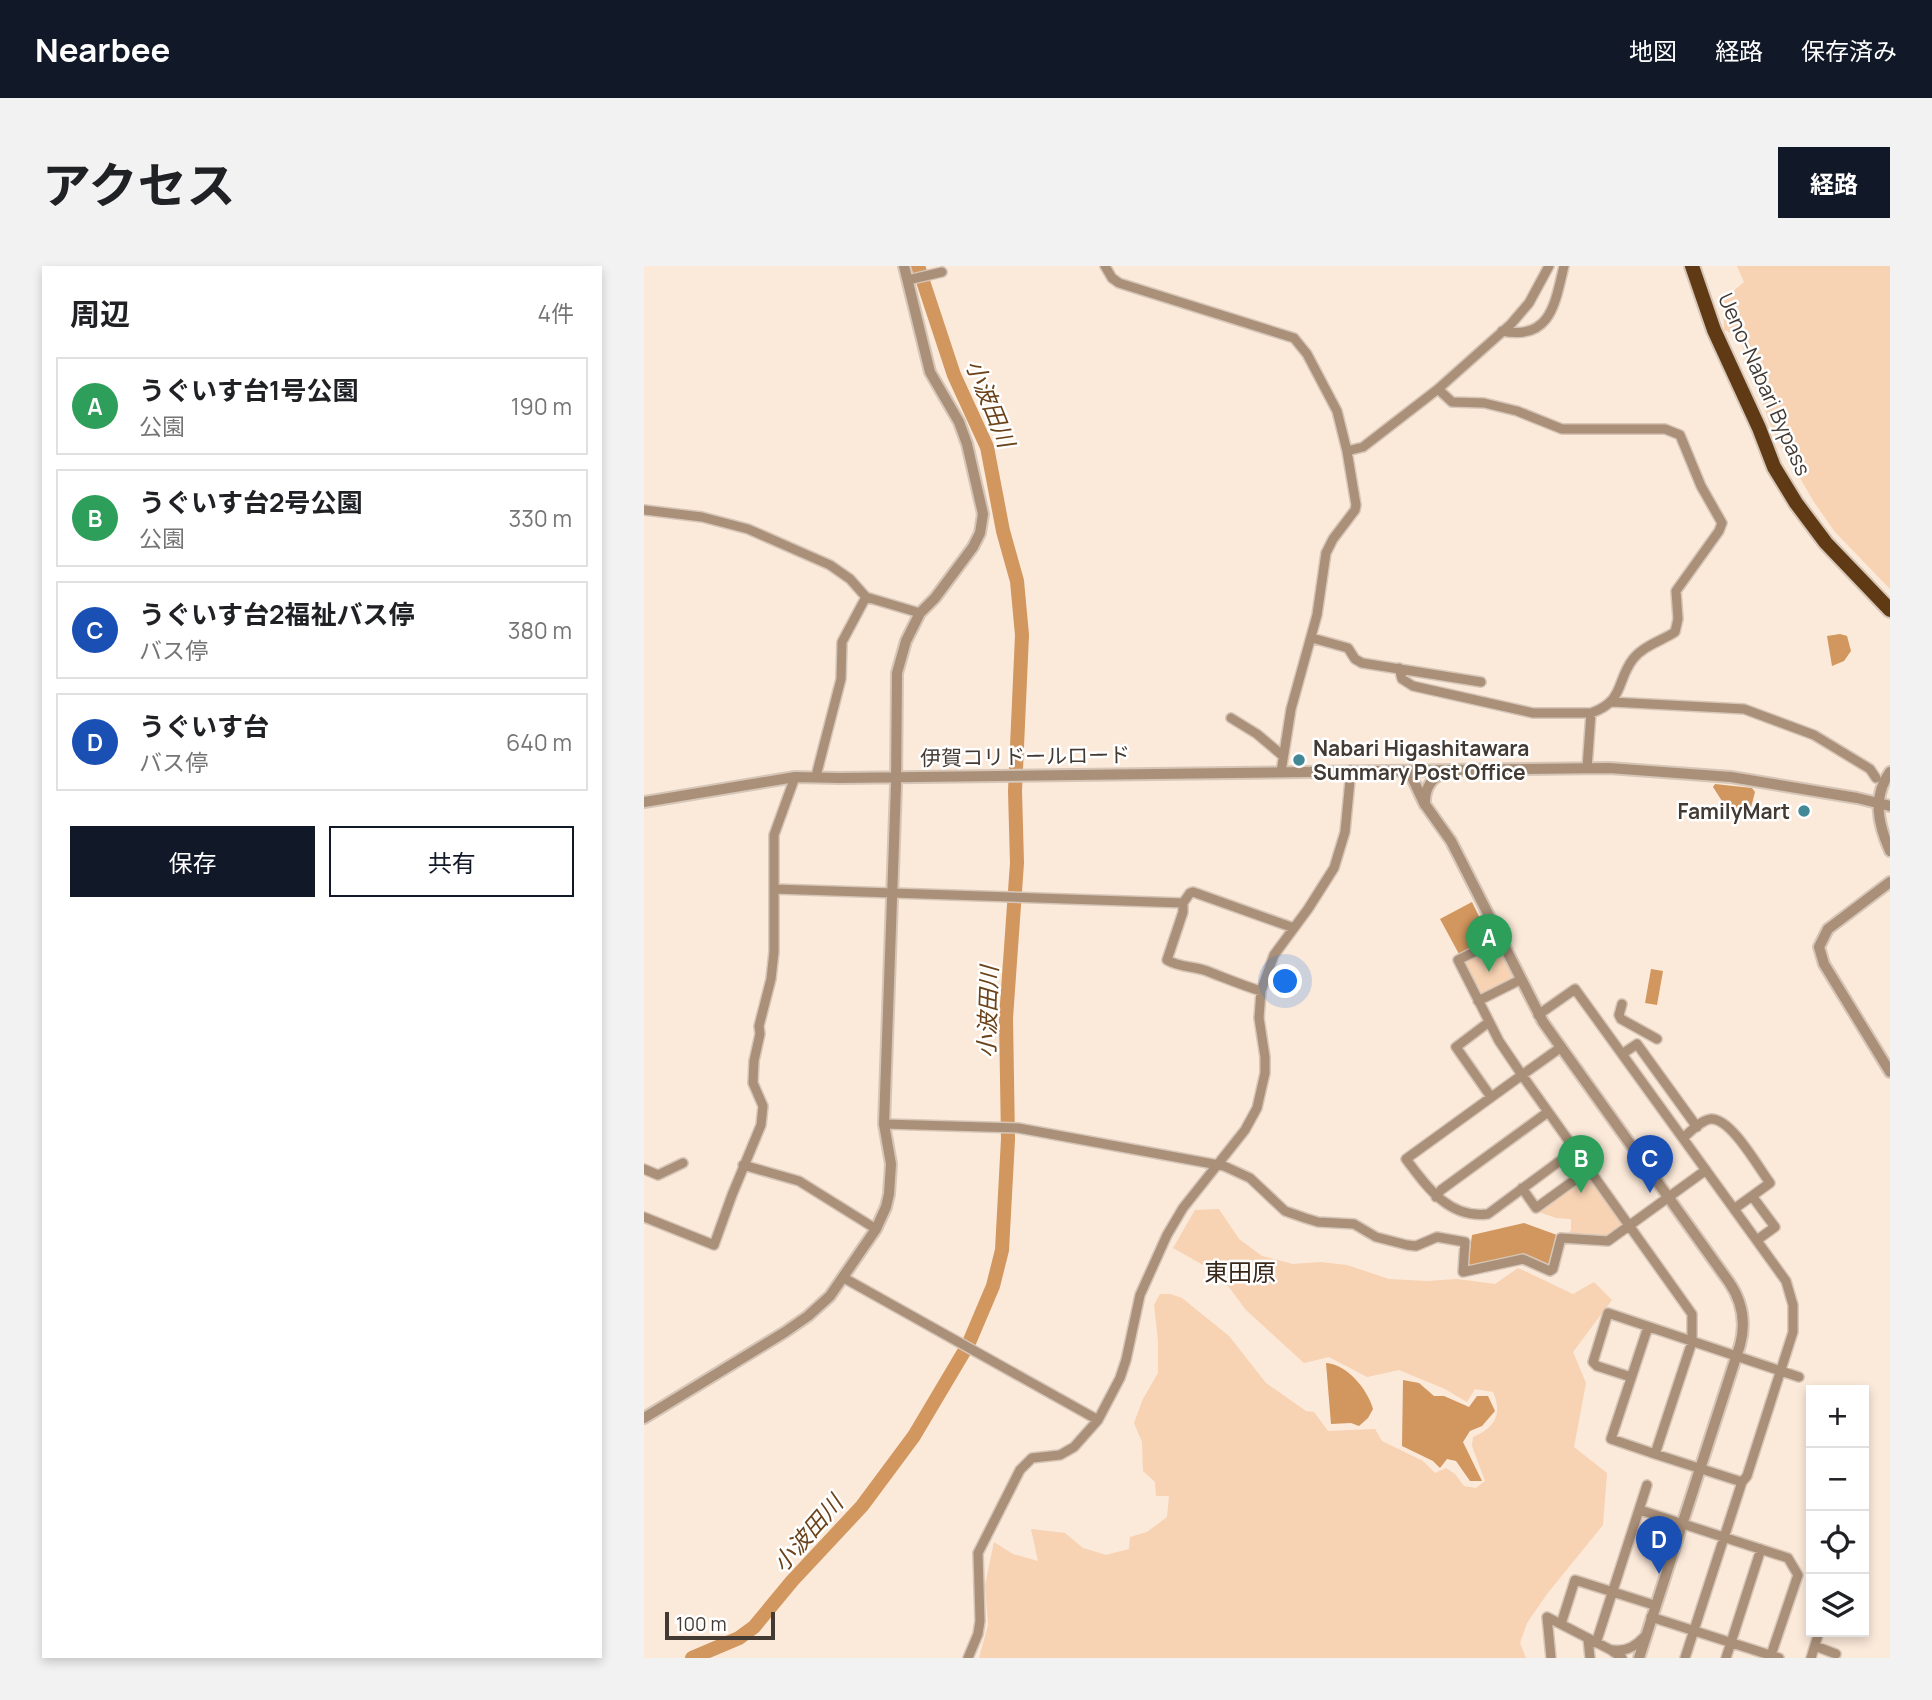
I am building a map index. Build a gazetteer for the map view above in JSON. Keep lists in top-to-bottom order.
{
  "streets": {
    "highway": ["Ueno-Nabari Bypass"],
    "street": ["伊賀コリドールロード"]
  },
  "districts": ["東田原"],
  "water": ["小波田川"],
  "places": ["Nabari Higashitawara Summary Post Office", "FamilyMart"],
  "scale_bar": "100 m",
  "page": {
    "header": "Nearbee",
    "nav": ["地図", "経路", "保存済み"],
    "title": "アクセス",
    "buttons": [
      "経路",
      ["保存", "共有"]
    ],
    "heading": ["周辺", "4件"],
    "list": [
      {
        "mark": "A",
        "name": "うぐいす台1号公園",
        "note": "公園",
        "value": "190 m"
      },
      {
        "mark": "B",
        "name": "うぐいす台2号公園",
        "note": "公園",
        "value": "330 m"
      },
      {
        "mark": "C",
        "name": "うぐいす台2福祉バス停",
        "note": "バス停",
        "value": "380 m"
      },
      {
        "mark": "D",
        "name": "うぐいす台",
        "note": "バス停",
        "value": "640 m"
      }
    ],
    "pins": [
      "A",
      "B",
      "C",
      "D"
    ],
    "map_buttons": ["+", "−"],
    "scale": "100 m"
  }
}
